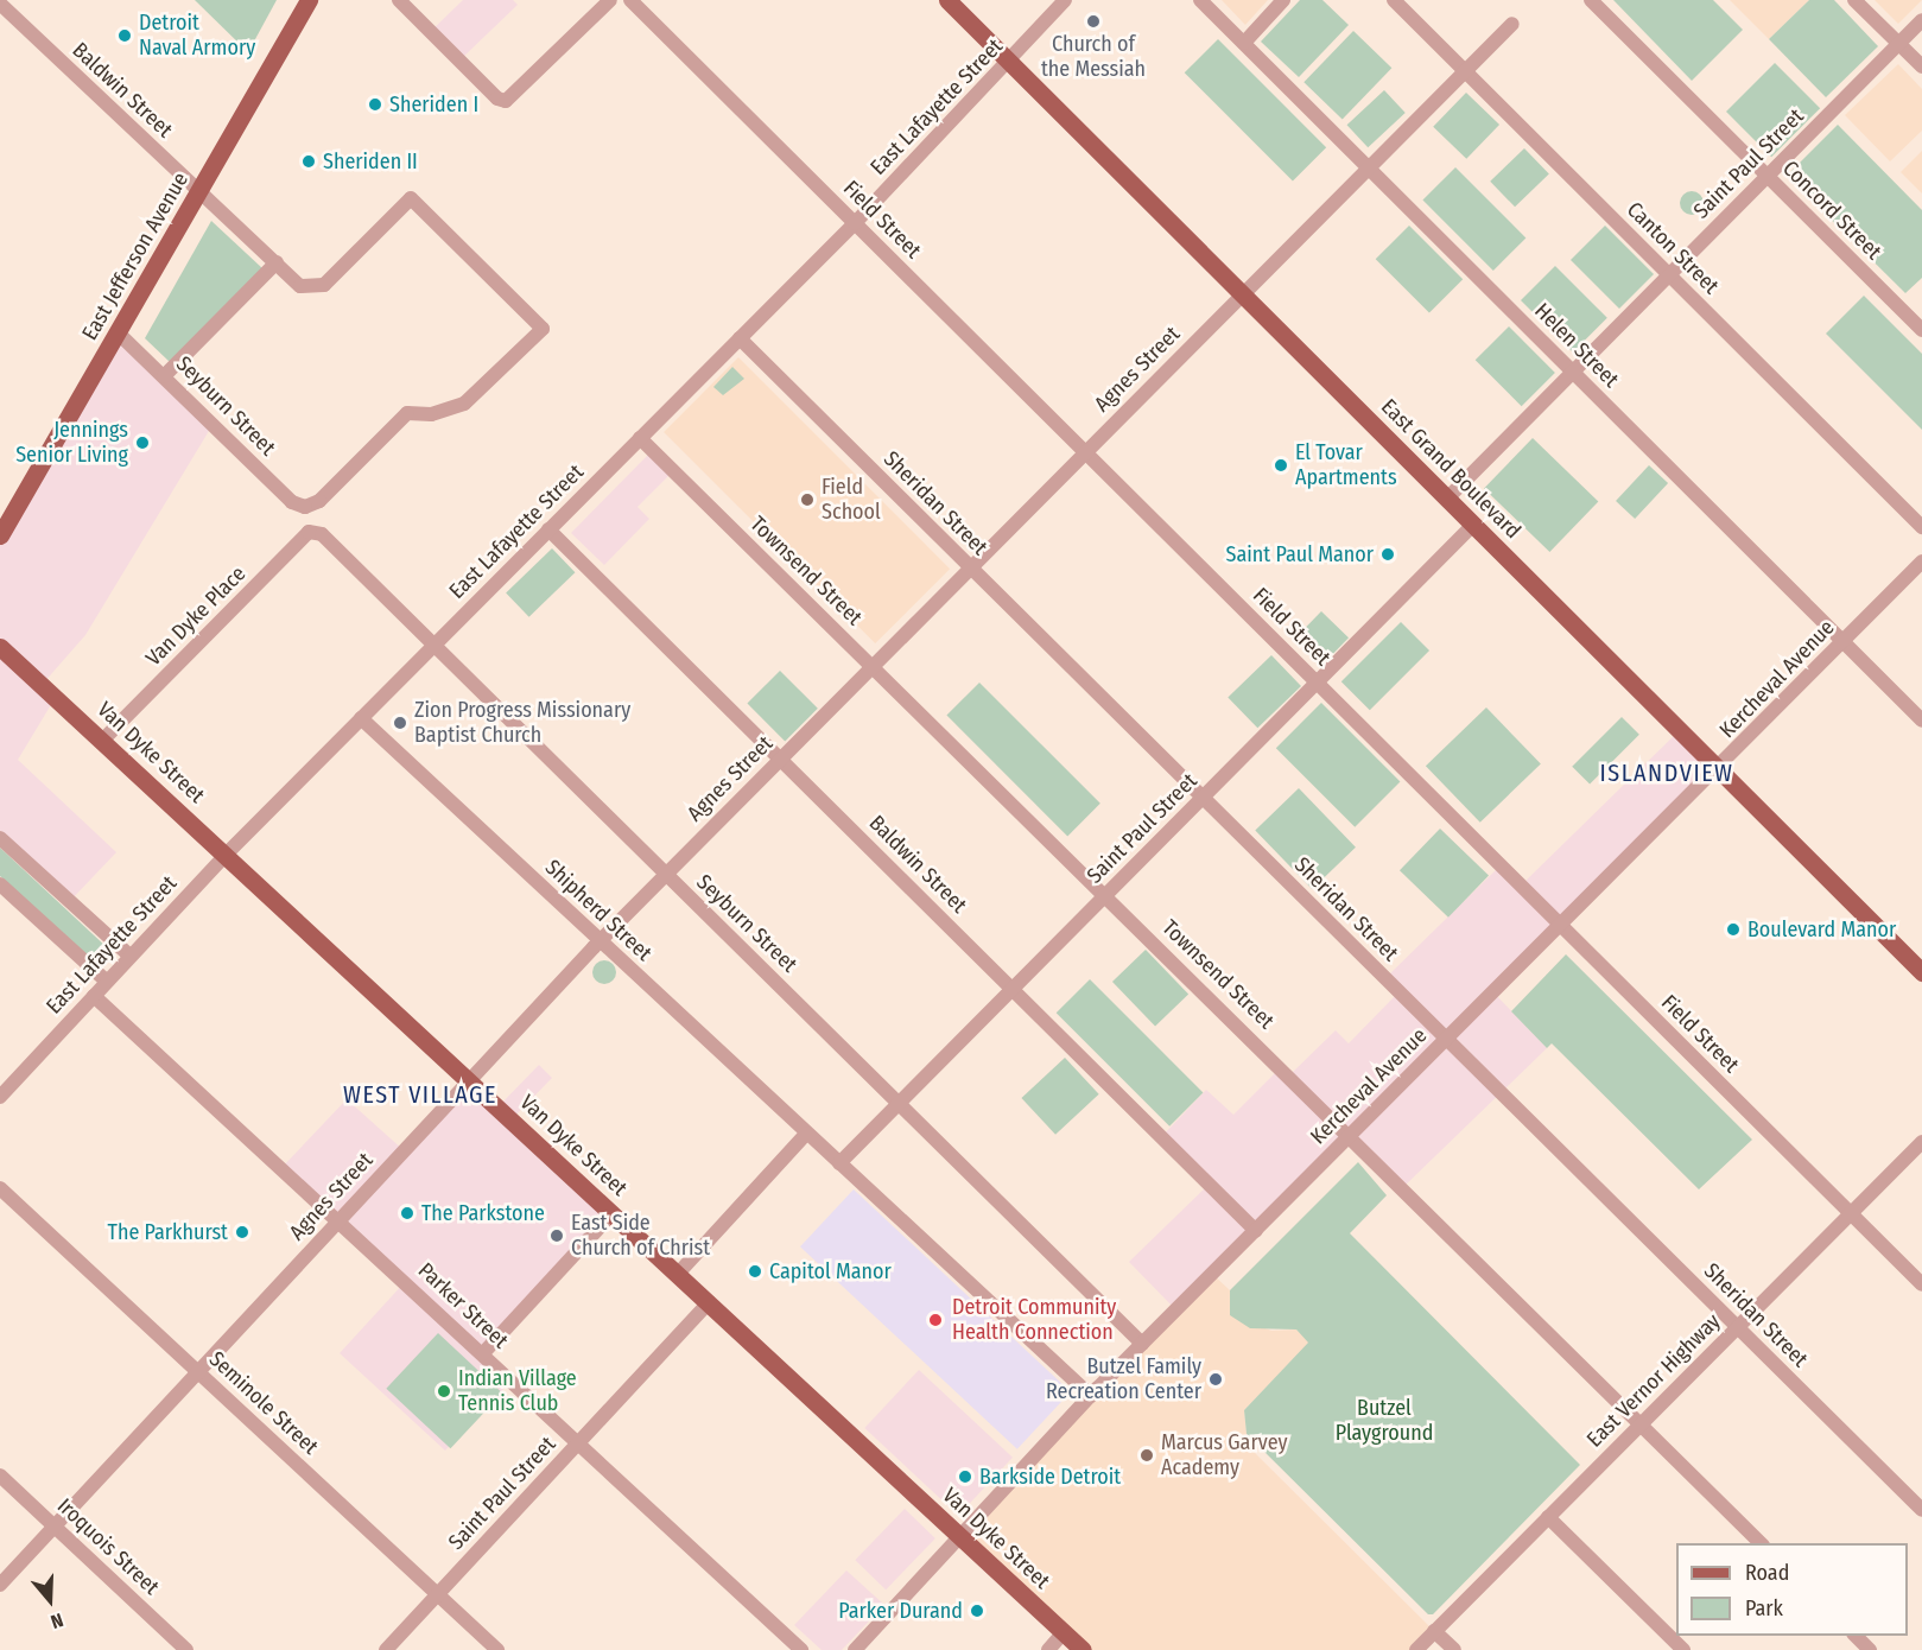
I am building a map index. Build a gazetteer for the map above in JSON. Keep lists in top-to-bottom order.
{
  "streets": {
    "main road": ["East Jefferson Avenue", "East Grand Boulevard", "Van Dyke Street"],
    "street": [
      "Baldwin Street",
      "East Lafayette Street",
      "Saint Paul Street",
      "Concord Street",
      "Field Street",
      "Canton Street",
      "Helen Street",
      "Agnes Street",
      "Seyburn Street",
      "Sheridan Street",
      "Townsend Street",
      "Van Dyke Place",
      "Kercheval Avenue",
      "Shipherd Street",
      "Parker Street",
      "East Vernor Highway",
      "Seminole Street",
      "Iroquois Street"
    ]
  },
  "crossings": [
    ["Baldwin Street", "East Lafayette Street"],
    ["Baldwin Street", "Saint Paul Street"],
    ["Baldwin Street", "East Jefferson Avenue"],
    ["Baldwin Street", "Agnes Street"],
    ["Baldwin Street", "Seyburn Street"],
    ["Baldwin Street", "Kercheval Avenue"],
    ["East Lafayette Street", "Field Street"],
    ["East Lafayette Street", "Seyburn Street"],
    ["East Lafayette Street", "East Grand Boulevard"],
    ["East Lafayette Street", "Sheridan Street"],
    ["East Lafayette Street", "Townsend Street"],
    ["East Lafayette Street", "Van Dyke Street"],
    ["East Lafayette Street", "Shipherd Street"],
    ["East Lafayette Street", "Parker Street"],
    ["Saint Paul Street", "Concord Street"],
    ["Saint Paul Street", "Field Street"],
    ["Saint Paul Street", "Canton Street"],
    ["Saint Paul Street", "Helen Street"],
    ["Saint Paul Street", "Seyburn Street"],
    ["Saint Paul Street", "East Grand Boulevard"],
    ["Saint Paul Street", "Sheridan Street"],
    ["Saint Paul Street", "Townsend Street"],
    ["Saint Paul Street", "Van Dyke Street"],
    ["Saint Paul Street", "Shipherd Street"],
    ["Saint Paul Street", "Parker Street"],
    ["Saint Paul Street", "Seminole Street"],
    ["Field Street", "Agnes Street"],
    ["Field Street", "Kercheval Avenue"],
    ["Field Street", "East Vernor Highway"],
    ["Canton Street", "Agnes Street"],
    ["East Jefferson Avenue", "Seyburn Street"],
    ["Helen Street", "Agnes Street"],
    ["Helen Street", "Kercheval Avenue"],
    ["Agnes Street", "Seyburn Street"],
    ["Agnes Street", "East Grand Boulevard"],
    ["Agnes Street", "Sheridan Street"],
    ["Agnes Street", "Townsend Street"],
    ["Agnes Street", "Van Dyke Street"],
    ["Agnes Street", "Shipherd Street"],
    ["Agnes Street", "Parker Street"],
    ["Agnes Street", "Seminole Street"],
    ["Agnes Street", "Iroquois Street"],
    ["Seyburn Street", "Van Dyke Place"],
    ["Seyburn Street", "Kercheval Avenue"],
    ["East Grand Boulevard", "Kercheval Avenue"],
    ["Sheridan Street", "Kercheval Avenue"],
    ["Sheridan Street", "East Vernor Highway"],
    ["Townsend Street", "Kercheval Avenue"],
    ["Townsend Street", "East Vernor Highway"],
    ["Van Dyke Place", "Van Dyke Street"],
    ["Kercheval Avenue", "Van Dyke Street"]
  ],
  "districts": ["ISLANDVIEW", "WEST VILLAGE"],
  "parks": ["Butzel Playground"],
  "places": [
    "Church of the Messiah",
    "Detroit Naval Armory",
    "Sheriden I",
    "Sheriden II",
    "Jennings Senior Living",
    "El Tovar Apartments",
    "Field School",
    "Saint Paul Manor",
    "Zion Progress Missionary Baptist Church",
    "Boulevard Manor",
    "The Parkstone",
    "The Parkhurst",
    "East Side Church of Christ",
    "Capitol Manor",
    "Detroit Community Health Connection",
    "Butzel Family Recreation Center",
    "Indian Village Tennis Club",
    "Marcus Garvey Academy",
    "Barkside Detroit",
    "Parker Durand"
  ],
  "legend": ["Road", "Park"],
  "north": "bottom"
}
